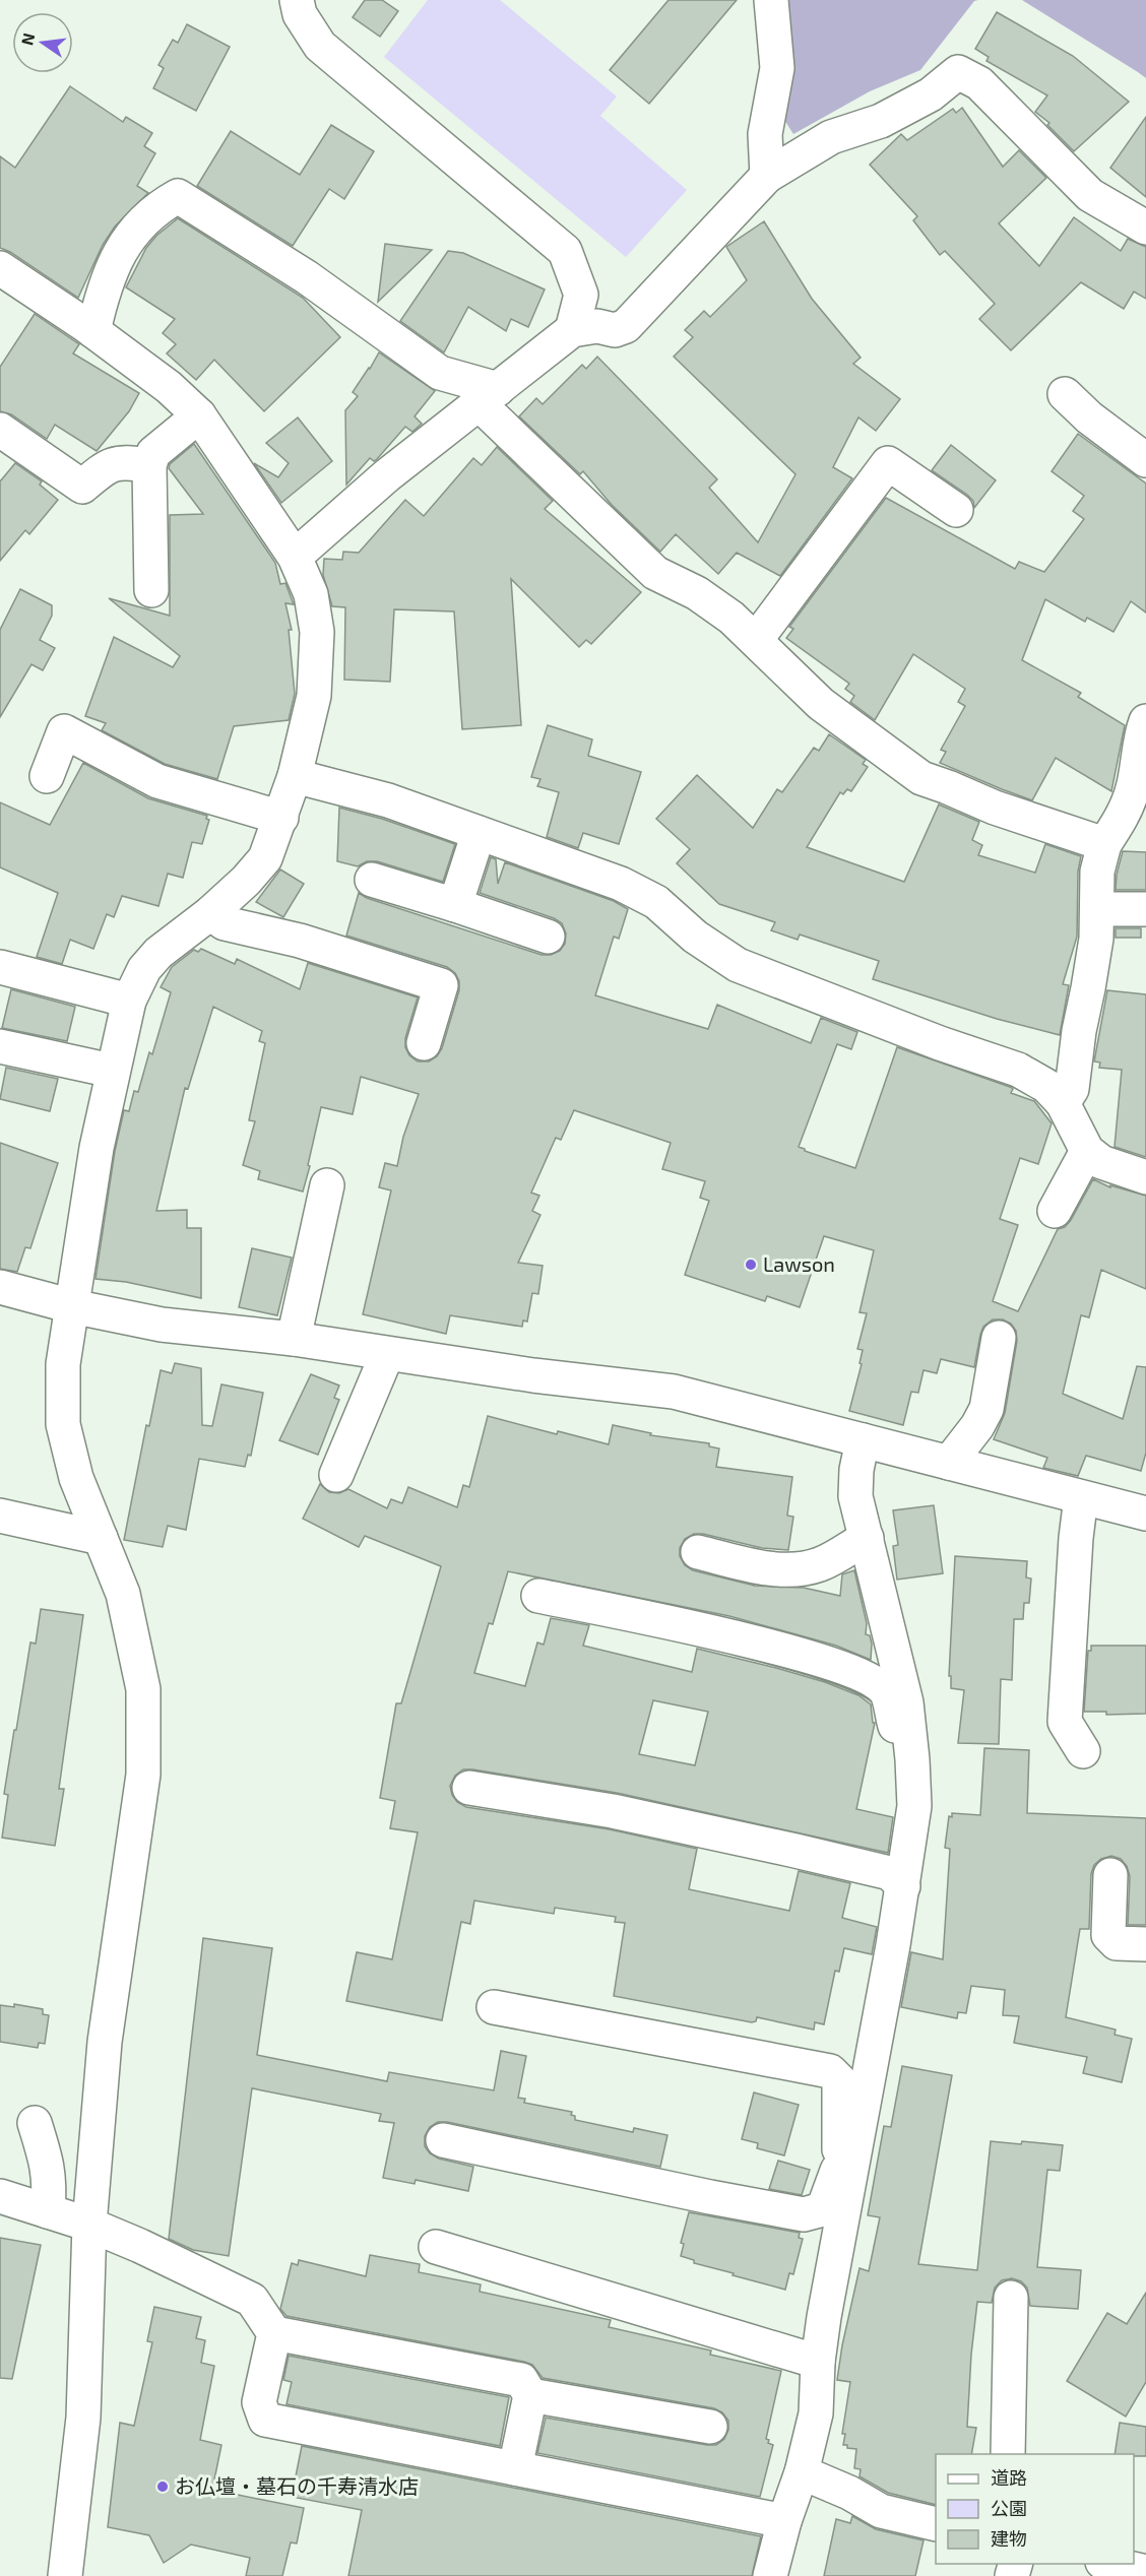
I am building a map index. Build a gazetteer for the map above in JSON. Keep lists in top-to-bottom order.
{
  "places": ["Lawson", "お仏壇・墓石の千寿清水店"],
  "legend": ["道路", "公園", "建物"],
  "north": "left"
}
